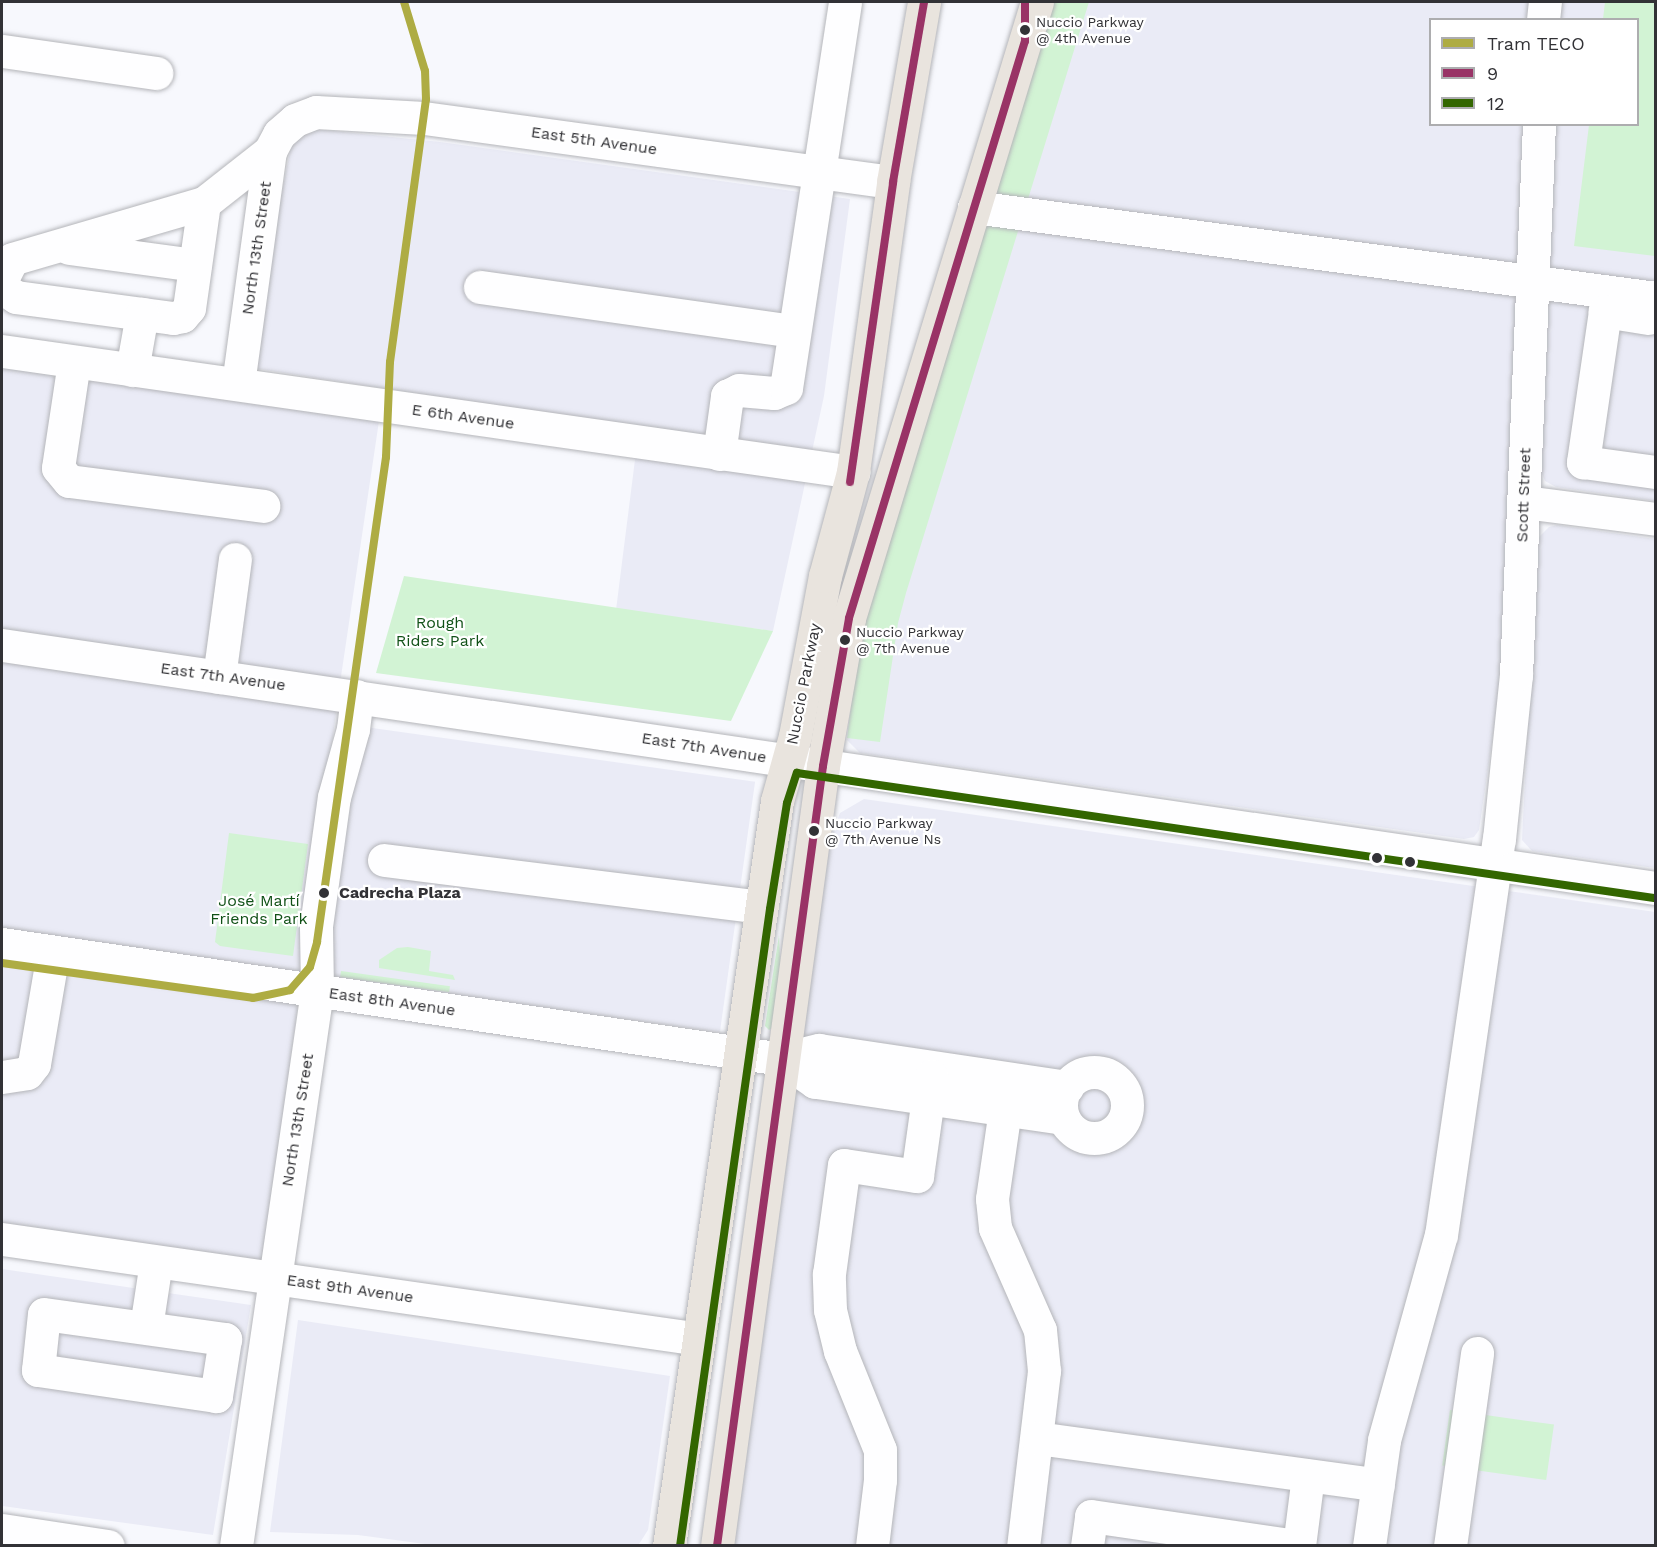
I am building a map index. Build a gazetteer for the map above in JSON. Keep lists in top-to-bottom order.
{
  "streets": {
    "main road": ["Nuccio Parkway"],
    "street": [
      "East 5th Avenue",
      "North 13th Street",
      "E 6th Avenue",
      "Scott Street",
      "East 7th Avenue",
      "East 8th Avenue",
      "East 9th Avenue"
    ]
  },
  "crossings": [
    ["East 5th Avenue", "North 13th Street"],
    ["East 5th Avenue", "Nuccio Parkway"],
    ["North 13th Street", "E 6th Avenue"],
    ["North 13th Street", "East 7th Avenue"],
    ["North 13th Street", "East 8th Avenue"],
    ["North 13th Street", "East 9th Avenue"],
    ["E 6th Avenue", "Nuccio Parkway"],
    ["Scott Street", "East 7th Avenue"],
    ["East 7th Avenue", "Nuccio Parkway"],
    ["Nuccio Parkway", "East 8th Avenue"],
    ["Nuccio Parkway", "East 9th Avenue"]
  ],
  "parks": ["Rough Riders Park", "José Martí Friends Park"],
  "places": [
    "Nuccio Parkway @ 4th Avenue",
    "Nuccio Parkway @ 7th Avenue",
    "Nuccio Parkway @ 7th Avenue Ns",
    "Cadrecha Plaza"
  ],
  "lines": ["tram line TECO", "transit line 9", "transit line 12"],
  "legend": ["Tram TECO", "9", "12"]
}
